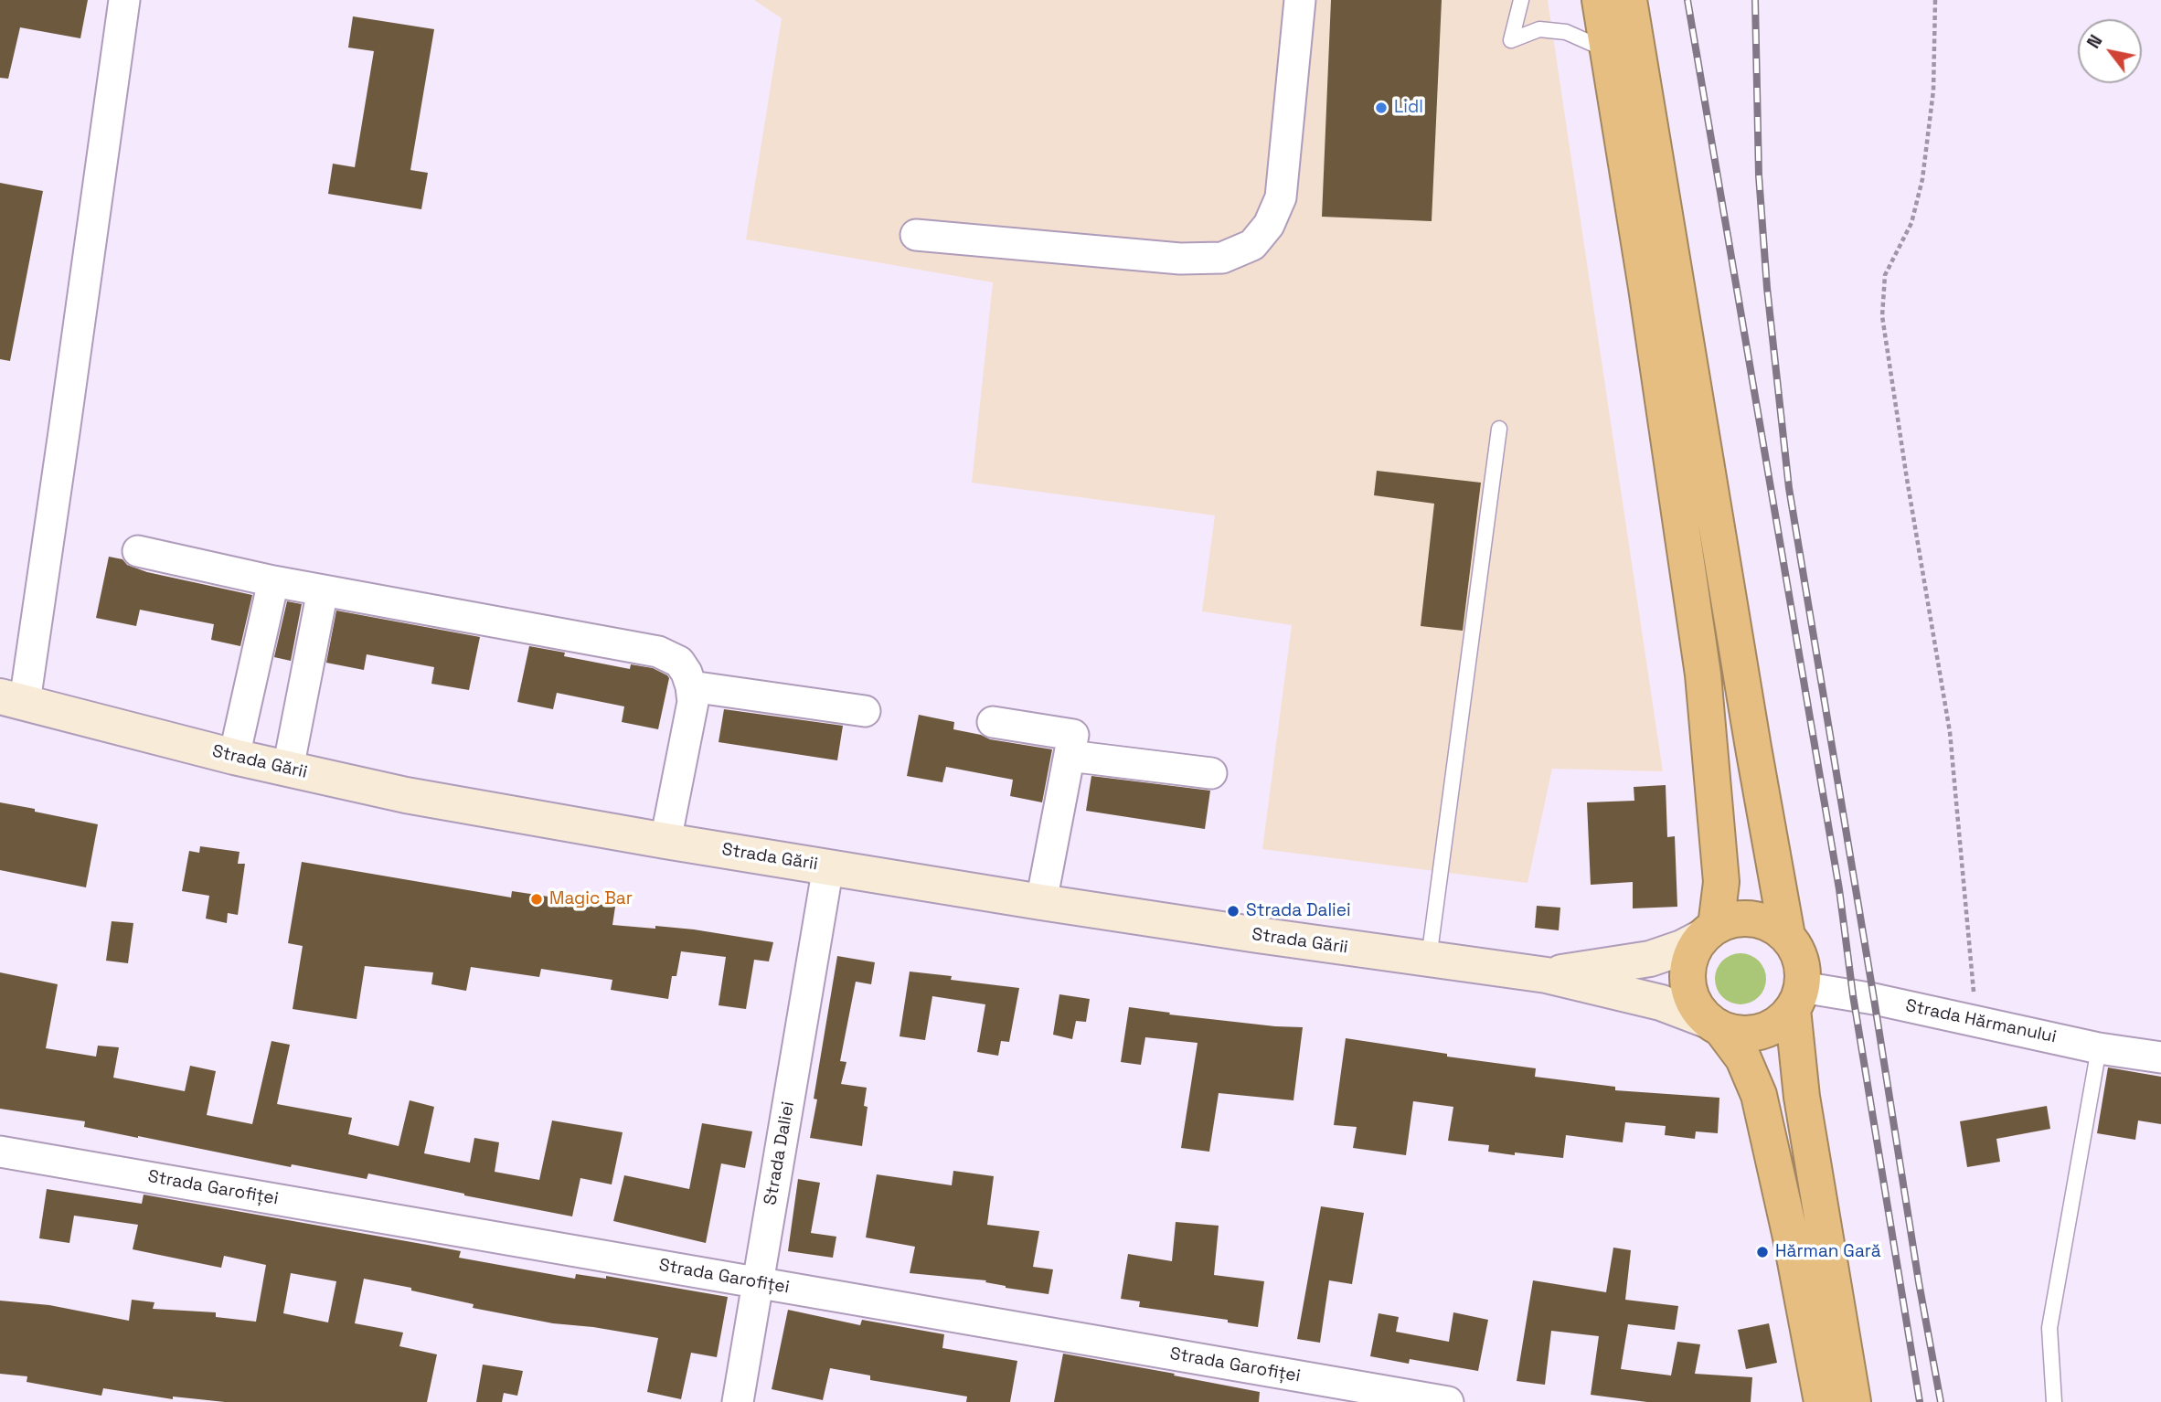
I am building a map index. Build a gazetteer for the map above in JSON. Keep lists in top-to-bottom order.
{
  "streets": {
    "main road": ["Strada Gării"],
    "street": ["Strada Hărmanului", "Strada Daliei", "Strada Garofiței"]
  },
  "crossings": [
    ["Strada Gării", "Strada Daliei"],
    ["Strada Daliei", "Strada Garofiței"]
  ],
  "places": [
    "Lidl",
    "Magic Bar",
    "Strada Daliei",
    "Hărman Gară"
  ],
  "north": "top left"
}
